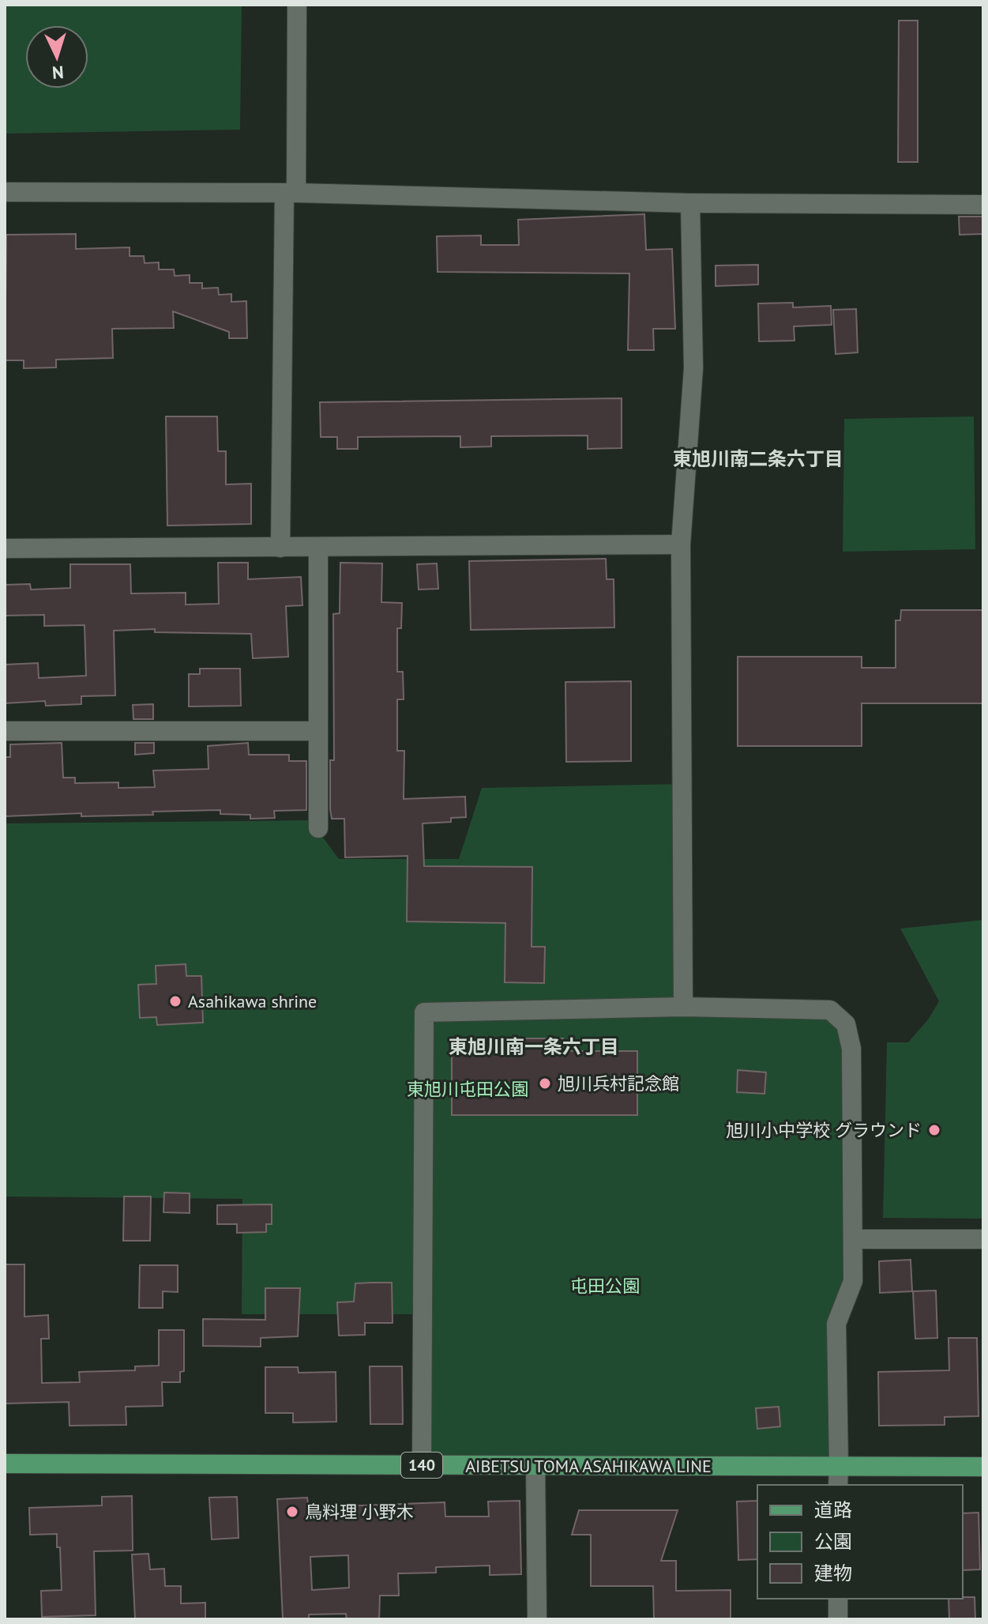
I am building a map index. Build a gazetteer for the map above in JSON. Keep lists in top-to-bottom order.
{
  "streets": {
    "main road": ["140", "AIBETSU TOMA ASAHIKAWA LINE"]
  },
  "districts": ["東旭川南二条六丁目", "東旭川南一条六丁目"],
  "parks": ["東旭川屯田公園", "屯田公園"],
  "places": [
    "Asahikawa shrine",
    "旭川兵村記念館",
    "旭川小中学校 グラウンド",
    "鳥料理 小野木"
  ],
  "legend": ["道路", "公園", "建物"],
  "north": "bottom"
}
